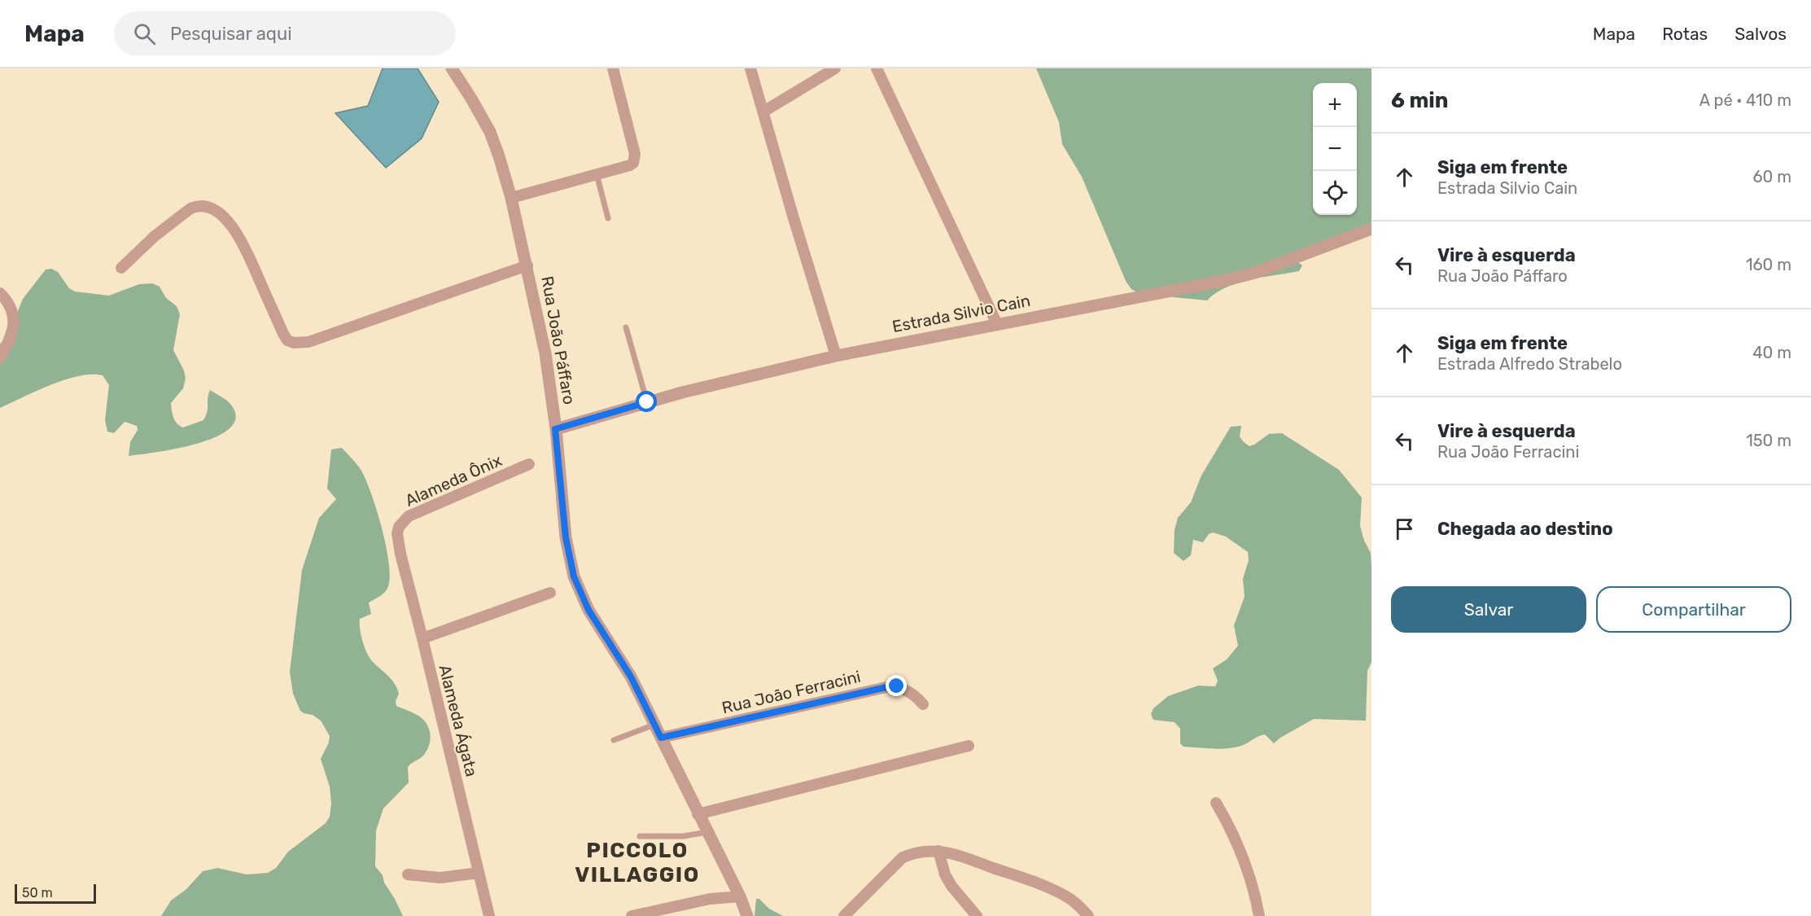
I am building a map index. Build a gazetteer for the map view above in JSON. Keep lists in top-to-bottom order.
{
  "streets": {
    "street": [
      "Estrada Silvio Cain",
      "Rua João Páffaro",
      "Alameda Ônix",
      "Rua João Ferracini",
      "Alameda Ágata"
    ]
  },
  "crossings": [
    ["Estrada Silvio Cain", "Rua João Páffaro"],
    ["Rua João Páffaro", "Rua João Ferracini"],
    ["Alameda Ônix", "Alameda Ágata"]
  ],
  "districts": ["PICCOLO VILLAGGIO"],
  "scale_bar": "50 m",
  "page": {
    "header": "Mapa",
    "search": "Pesquisar aqui",
    "nav": ["Mapa", "Rotas", "Salvos"],
    "heading": ["6 min", "A pé · 410 m"],
    "map_buttons": ["+", "−"],
    "list": [
      ["Siga em frente", "Estrada Silvio Cain", "60 m"],
      ["Vire à esquerda", "Rua João Páffaro", "160 m"],
      ["Siga em frente", "Estrada Alfredo Strabelo", "40 m"],
      ["Vire à esquerda", "Rua João Ferracini", "150 m"],
      "Chegada ao destino"
    ],
    "buttons": ["Salvar", "Compartilhar"],
    "scale": "50 m"
  }
}
